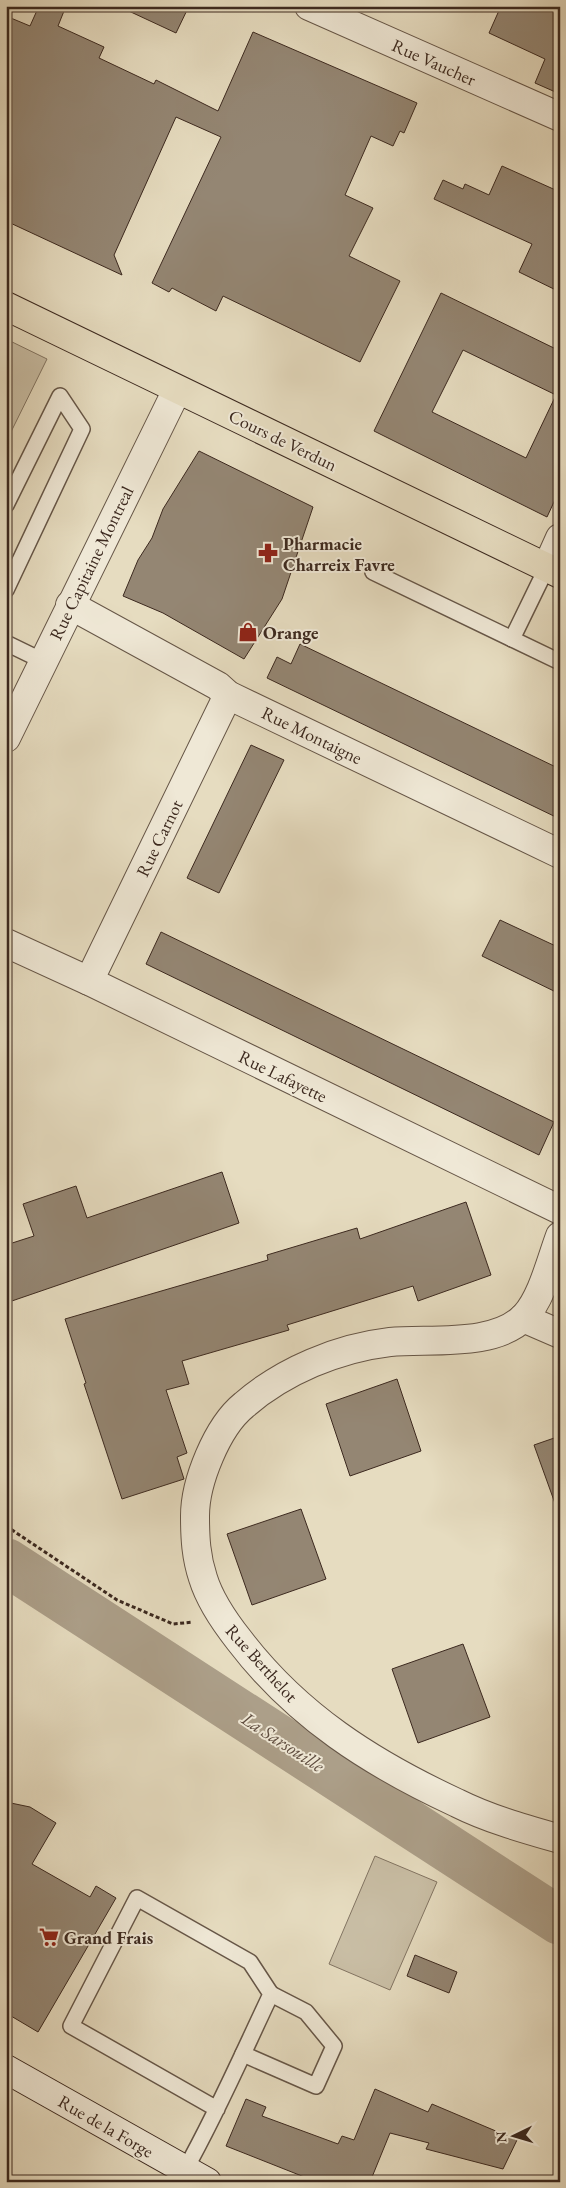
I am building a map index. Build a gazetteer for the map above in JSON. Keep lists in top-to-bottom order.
{
  "streets": {
    "main road": ["Cours de Verdun"],
    "street": [
      "Rue Vaucher",
      "Rue Capitaine Montreal",
      "Rue Montaigne",
      "Rue Carnot",
      "Rue Lafayette",
      "Rue Berthelot",
      "Rue de la Forge"
    ]
  },
  "crossings": [
    ["Cours de Verdun", "Rue Capitaine Montreal"],
    ["Rue Capitaine Montreal", "Rue Montaigne"],
    ["Rue Montaigne", "Rue Carnot"],
    ["Rue Carnot", "Rue Lafayette"]
  ],
  "water": ["La Sarsouille"],
  "places": {
    "pharmacy": ["Pharmacie Charreix Favre"],
    "shop": ["Orange"],
    "supermarket": ["Grand Frais"]
  },
  "north": "left"
}
